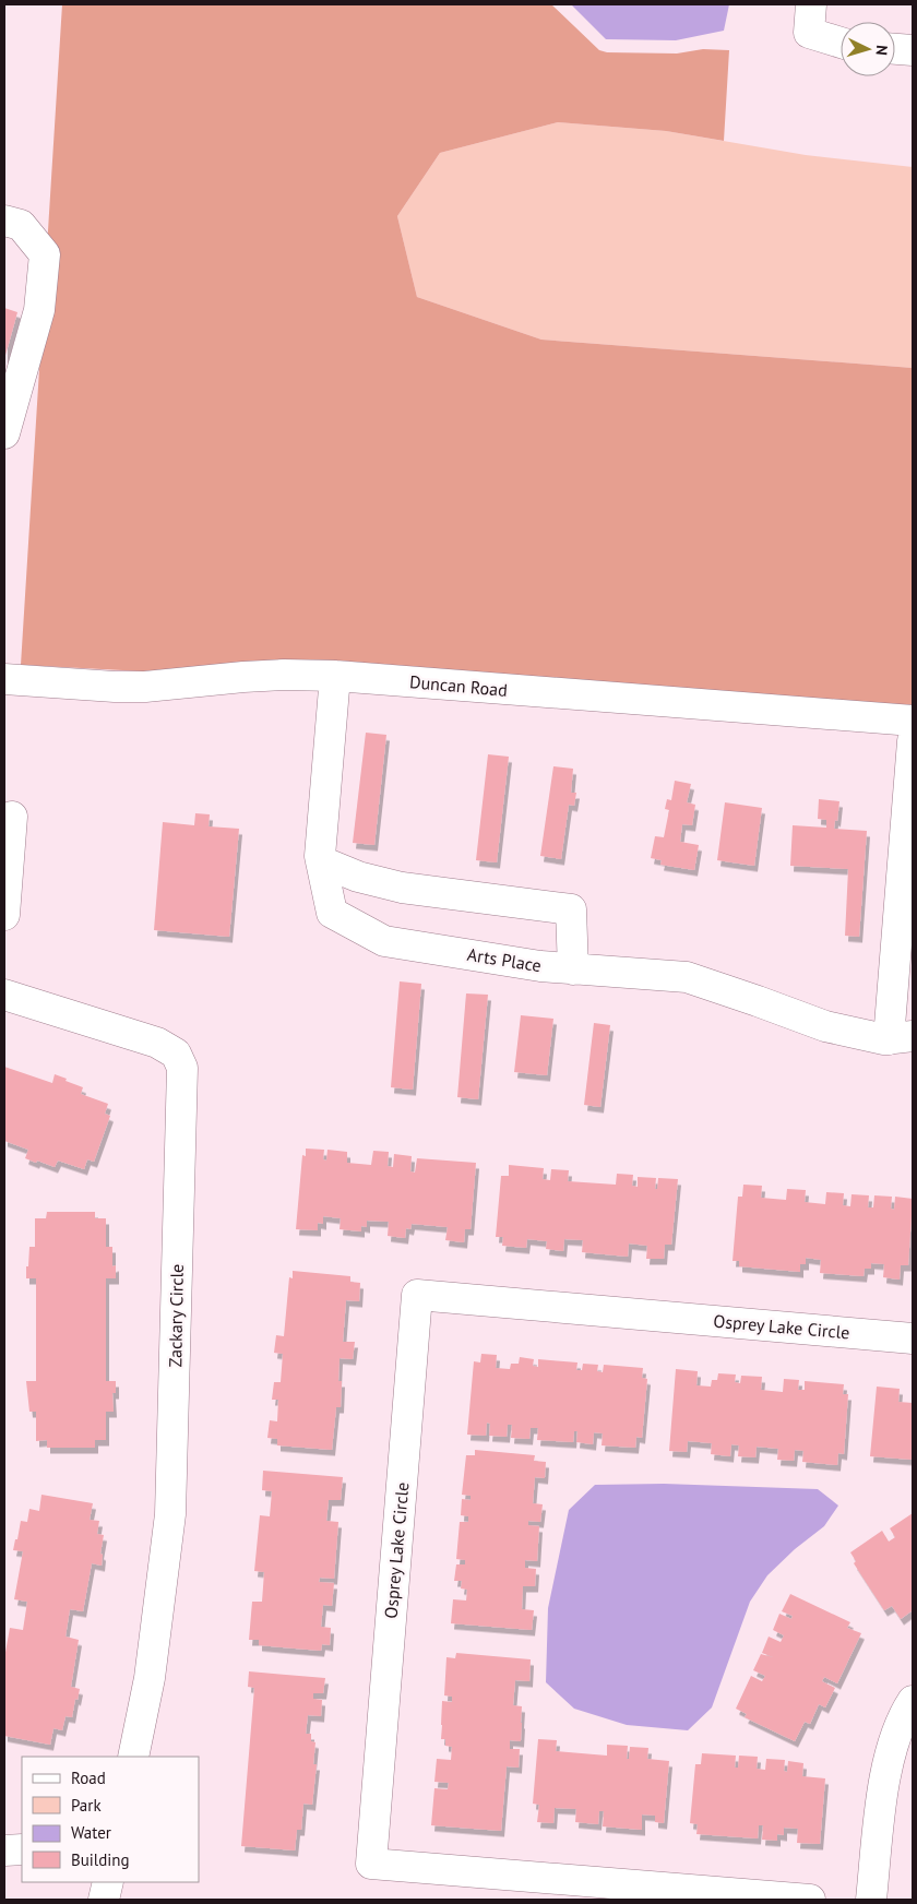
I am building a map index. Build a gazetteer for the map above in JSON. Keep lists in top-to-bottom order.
{
  "streets": {
    "street": [
      "Duncan Road",
      "Arts Place",
      "Zackary Circle",
      "Osprey Lake Circle"
    ]
  },
  "crossings": [
    ["Duncan Road", "Arts Place"]
  ],
  "legend": [
    "Road",
    "Park",
    "Water",
    "Building"
  ],
  "north": "right"
}
